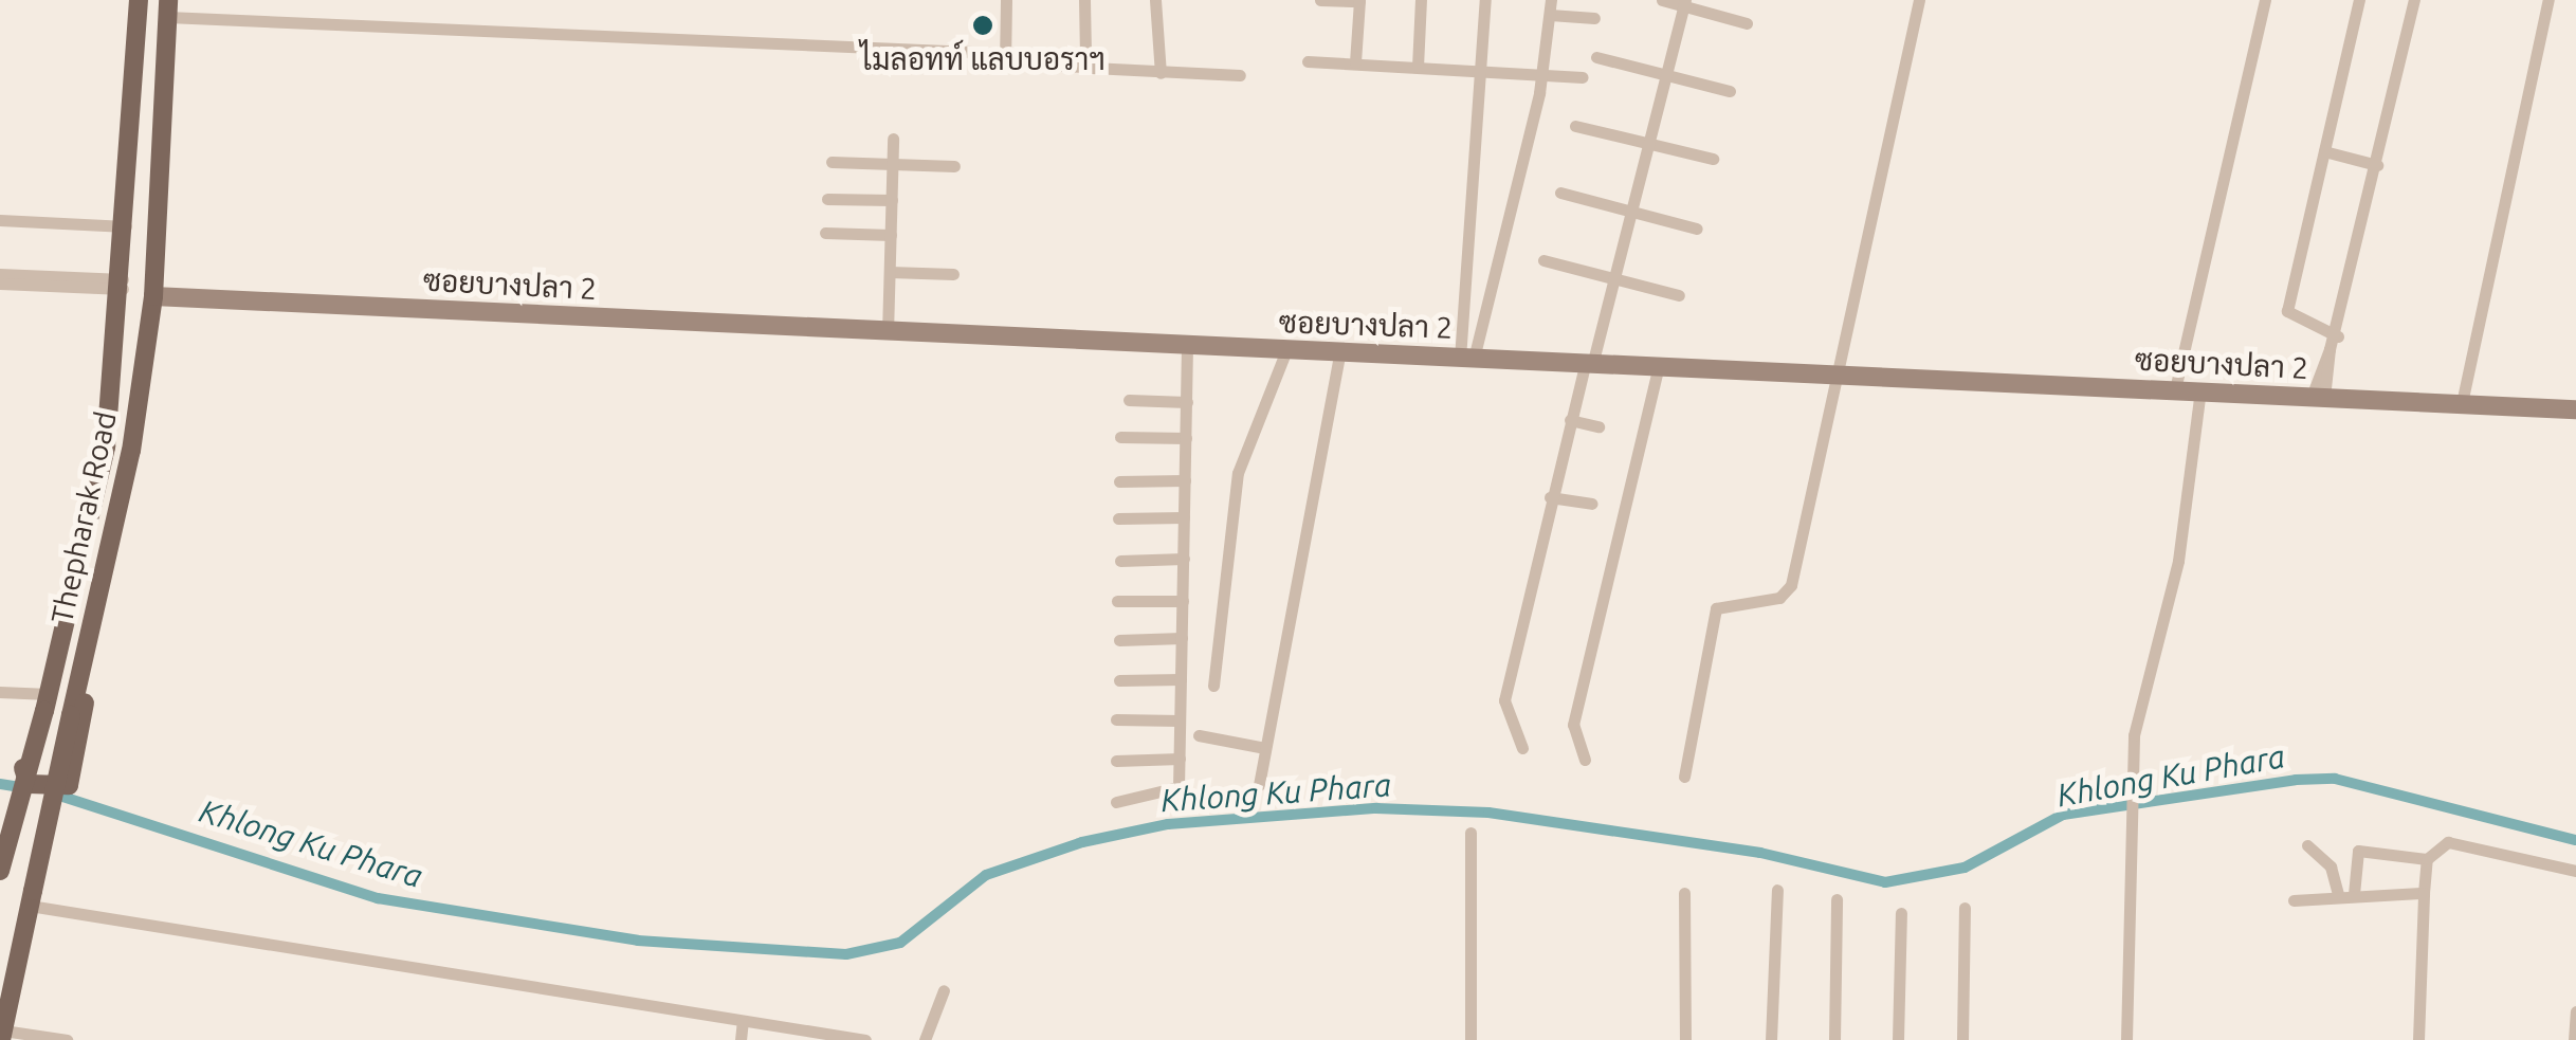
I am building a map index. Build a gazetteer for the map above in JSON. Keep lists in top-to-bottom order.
{
  "streets": {
    "main road": ["Thepharak Road"],
    "street": ["ซอยบางปลา 2"]
  },
  "crossings": [
    ["ซอยบางปลา 2", "Thepharak Road"]
  ],
  "water": ["Khlong Ku Phara"],
  "places": ["ไมลอทท์ แลบบอราฯ"]
}
